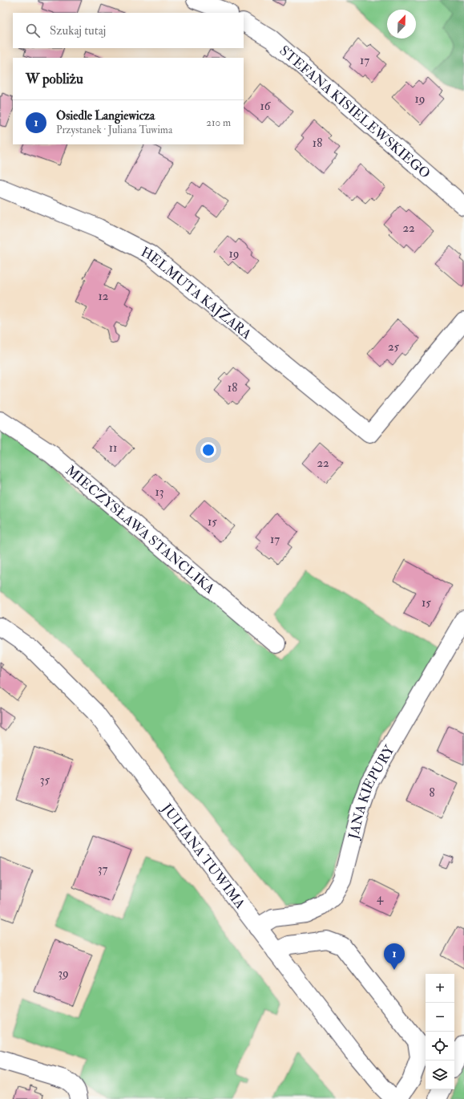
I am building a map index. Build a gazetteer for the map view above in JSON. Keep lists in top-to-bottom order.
{
  "streets": {
    "street": [
      "STEFANA KISIELEWSKIEGO",
      "HELMUTA KAJZARA",
      "MIECZYSŁAWA STANCLIKA",
      "JANA KIEPURY",
      "JULIANA TUWIMA"
    ]
  },
  "crossings": [
    ["JANA KIEPURY", "JULIANA TUWIMA"]
  ],
  "house_numbers": [
    "17",
    "19",
    "16",
    "18",
    "22",
    "19",
    "12",
    "25",
    "18",
    "11",
    "22",
    "13",
    "15",
    "17",
    "15",
    "35",
    "8",
    "37",
    "4",
    "39"
  ],
  "north": "top right",
  "page": {
    "search": "Szukaj tutaj",
    "heading": "W pobliżu",
    "list": [
      {
        "mark": "1",
        "name": "Osiedle Langiewicza",
        "note": "Przystanek · Juliana Tuwima",
        "value": "210 m"
      }
    ],
    "pins": "1",
    "map_buttons": ["+", "−"]
  }
}
